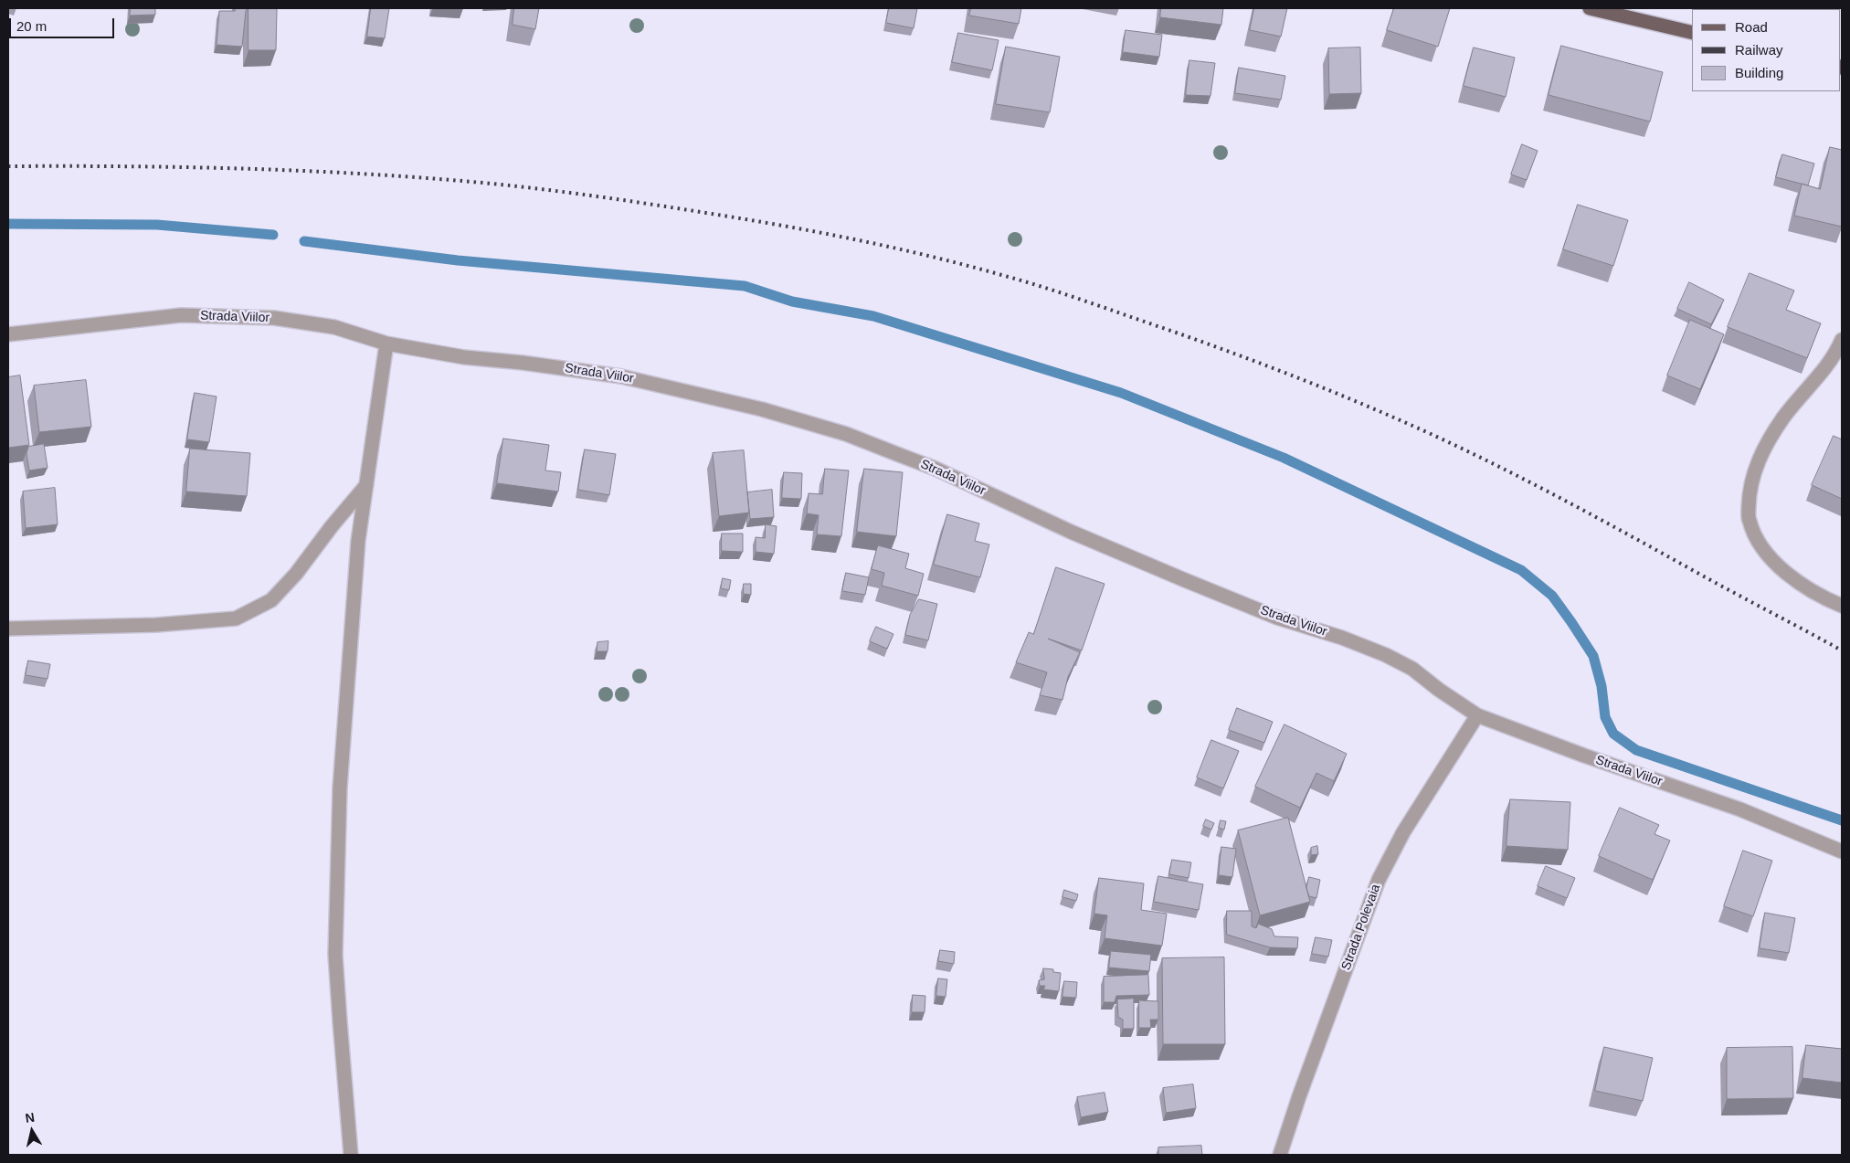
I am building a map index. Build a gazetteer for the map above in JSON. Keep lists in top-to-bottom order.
{
  "streets": {
    "street": ["Strada Viilor", "Strada Polevaia"]
  },
  "crossings": [
    ["Strada Viilor", "Strada Polevaia"]
  ],
  "legend": ["Road", "Railway", "Building"],
  "scale_bar": "20 m",
  "north": "top"
}
